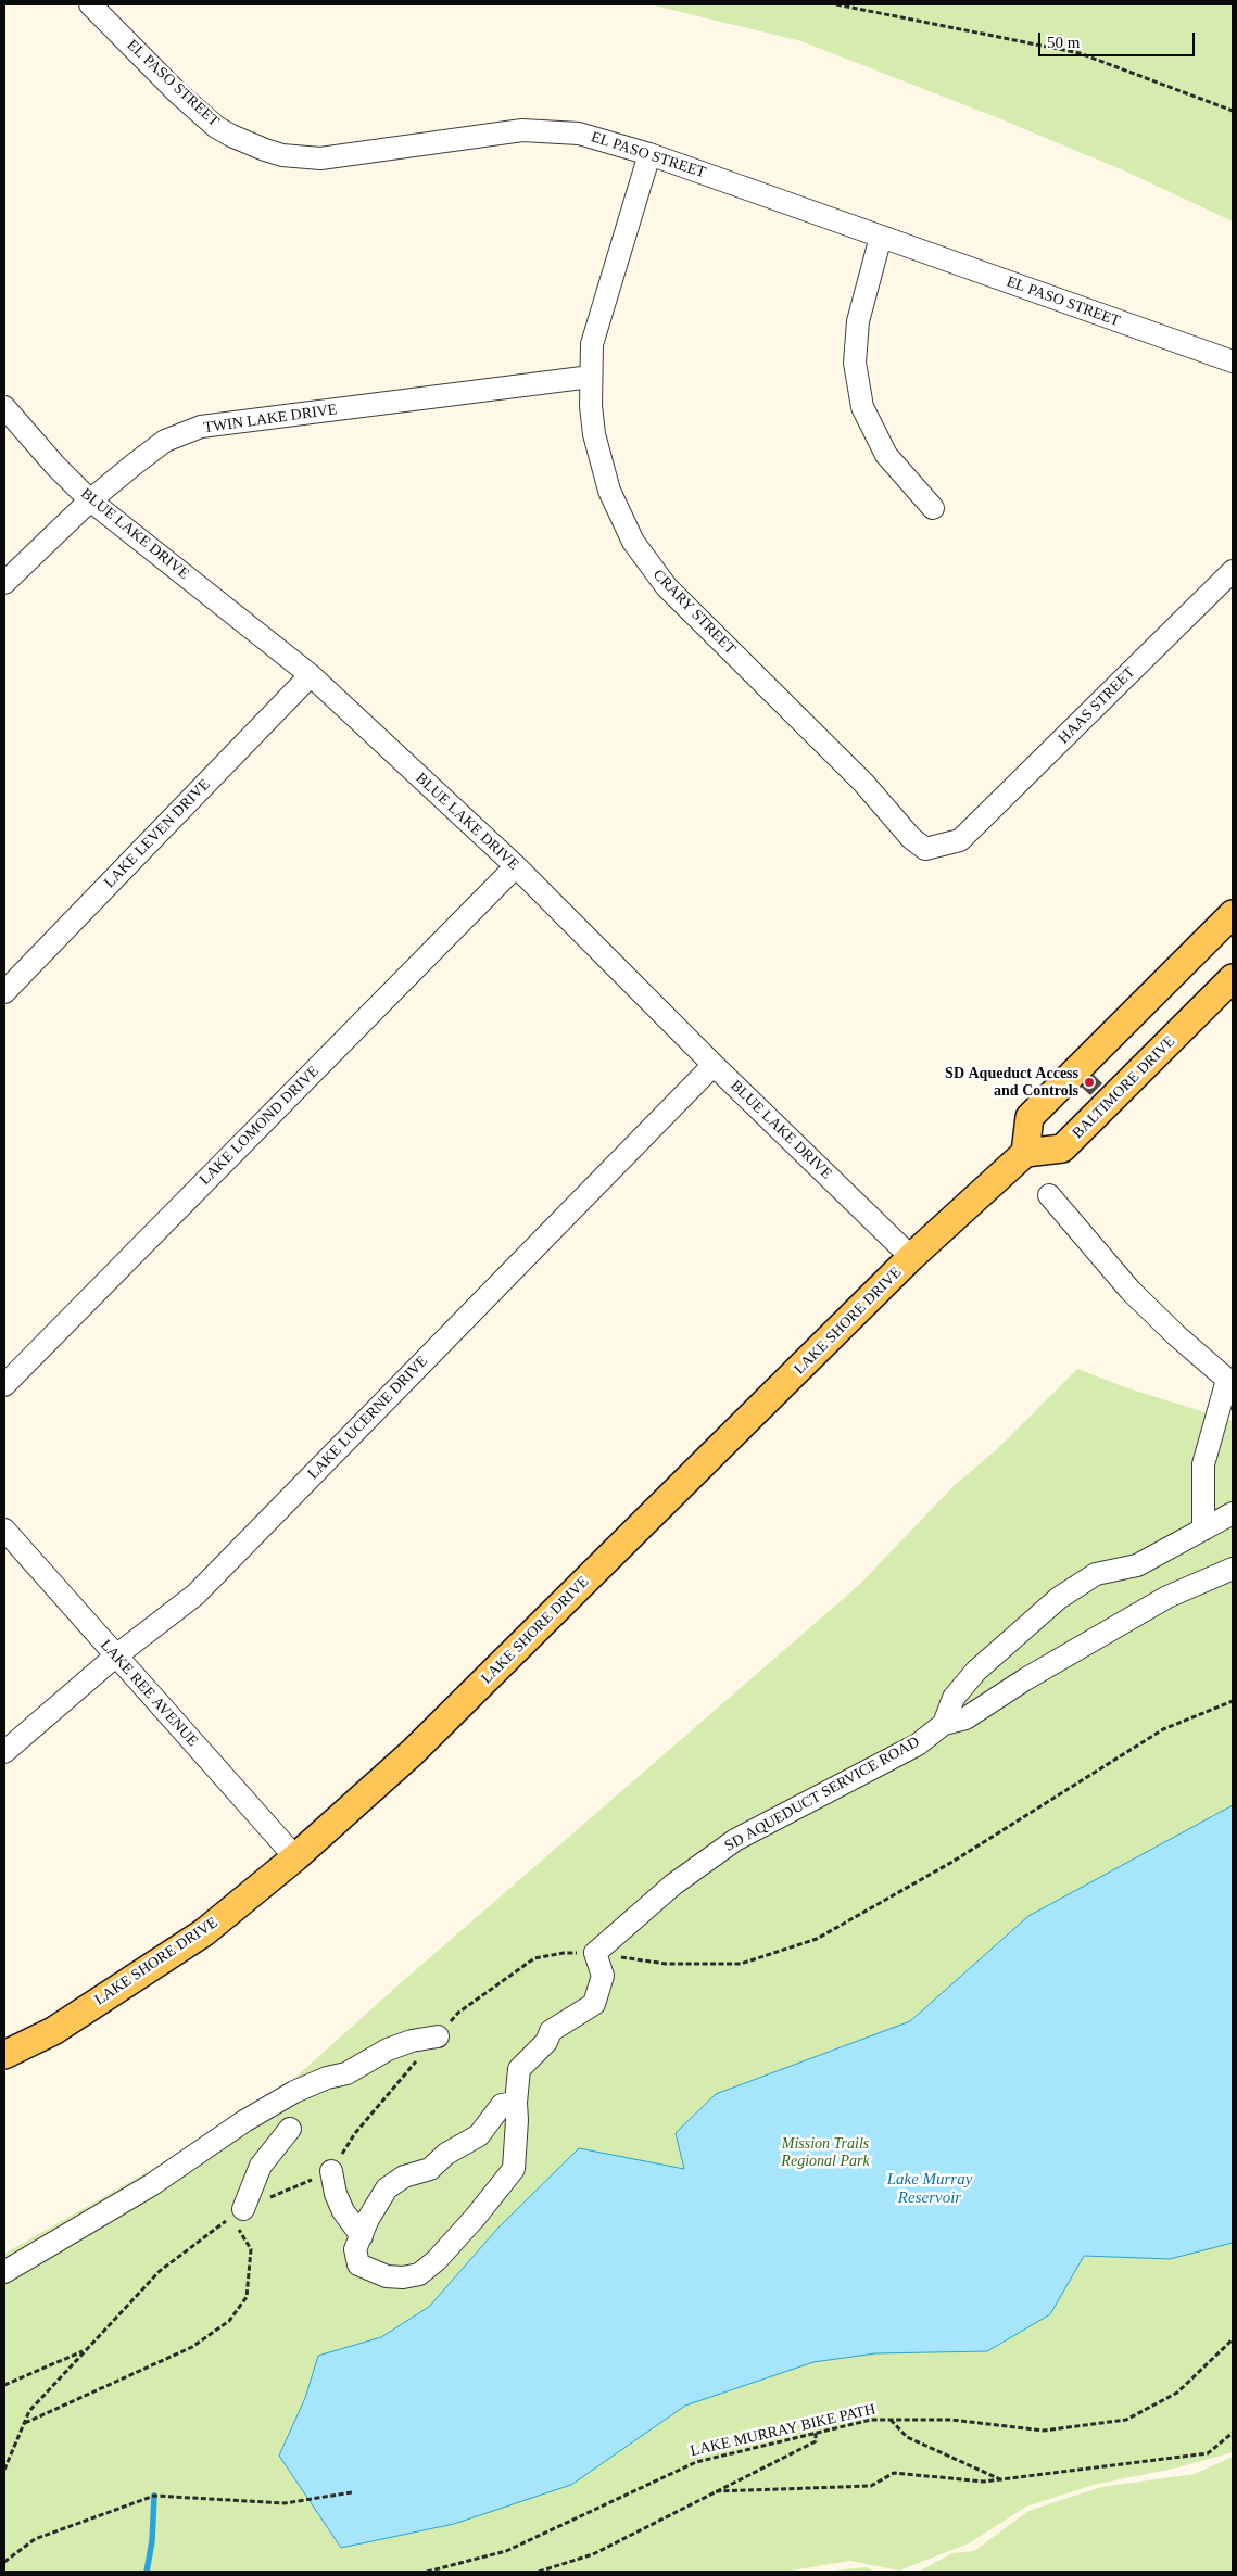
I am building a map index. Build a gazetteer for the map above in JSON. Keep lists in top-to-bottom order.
{
  "streets": {
    "main road": ["BALTIMORE DRIVE", "LAKE SHORE DRIVE"],
    "street": [
      "EL PASO STREET",
      "TWIN LAKE DRIVE",
      "BLUE LAKE DRIVE",
      "CRARY STREET",
      "HAAS STREET",
      "LAKE LEVEN DRIVE",
      "LAKE LOMOND DRIVE",
      "LAKE LUCERNE DRIVE",
      "LAKE REE AVENUE",
      "SD AQUEDUCT SERVICE ROAD"
    ],
    "path": ["LAKE MURRAY BIKE PATH"]
  },
  "crossings": [
    ["EL PASO STREET", "CRARY STREET"],
    ["TWIN LAKE DRIVE", "BLUE LAKE DRIVE"],
    ["TWIN LAKE DRIVE", "CRARY STREET"],
    ["BLUE LAKE DRIVE", "LAKE LEVEN DRIVE"],
    ["BLUE LAKE DRIVE", "LAKE LOMOND DRIVE"],
    ["BLUE LAKE DRIVE", "LAKE SHORE DRIVE"],
    ["BLUE LAKE DRIVE", "LAKE LUCERNE DRIVE"],
    ["CRARY STREET", "HAAS STREET"],
    ["BALTIMORE DRIVE", "LAKE SHORE DRIVE"],
    ["LAKE SHORE DRIVE", "LAKE REE AVENUE"],
    ["LAKE LUCERNE DRIVE", "LAKE REE AVENUE"]
  ],
  "water": ["Lake Murray Reservoir"],
  "parks": ["Mission Trails Regional Park"],
  "places": ["SD Aqueduct Access and Controls"],
  "scale_bar": "50 m"
}
